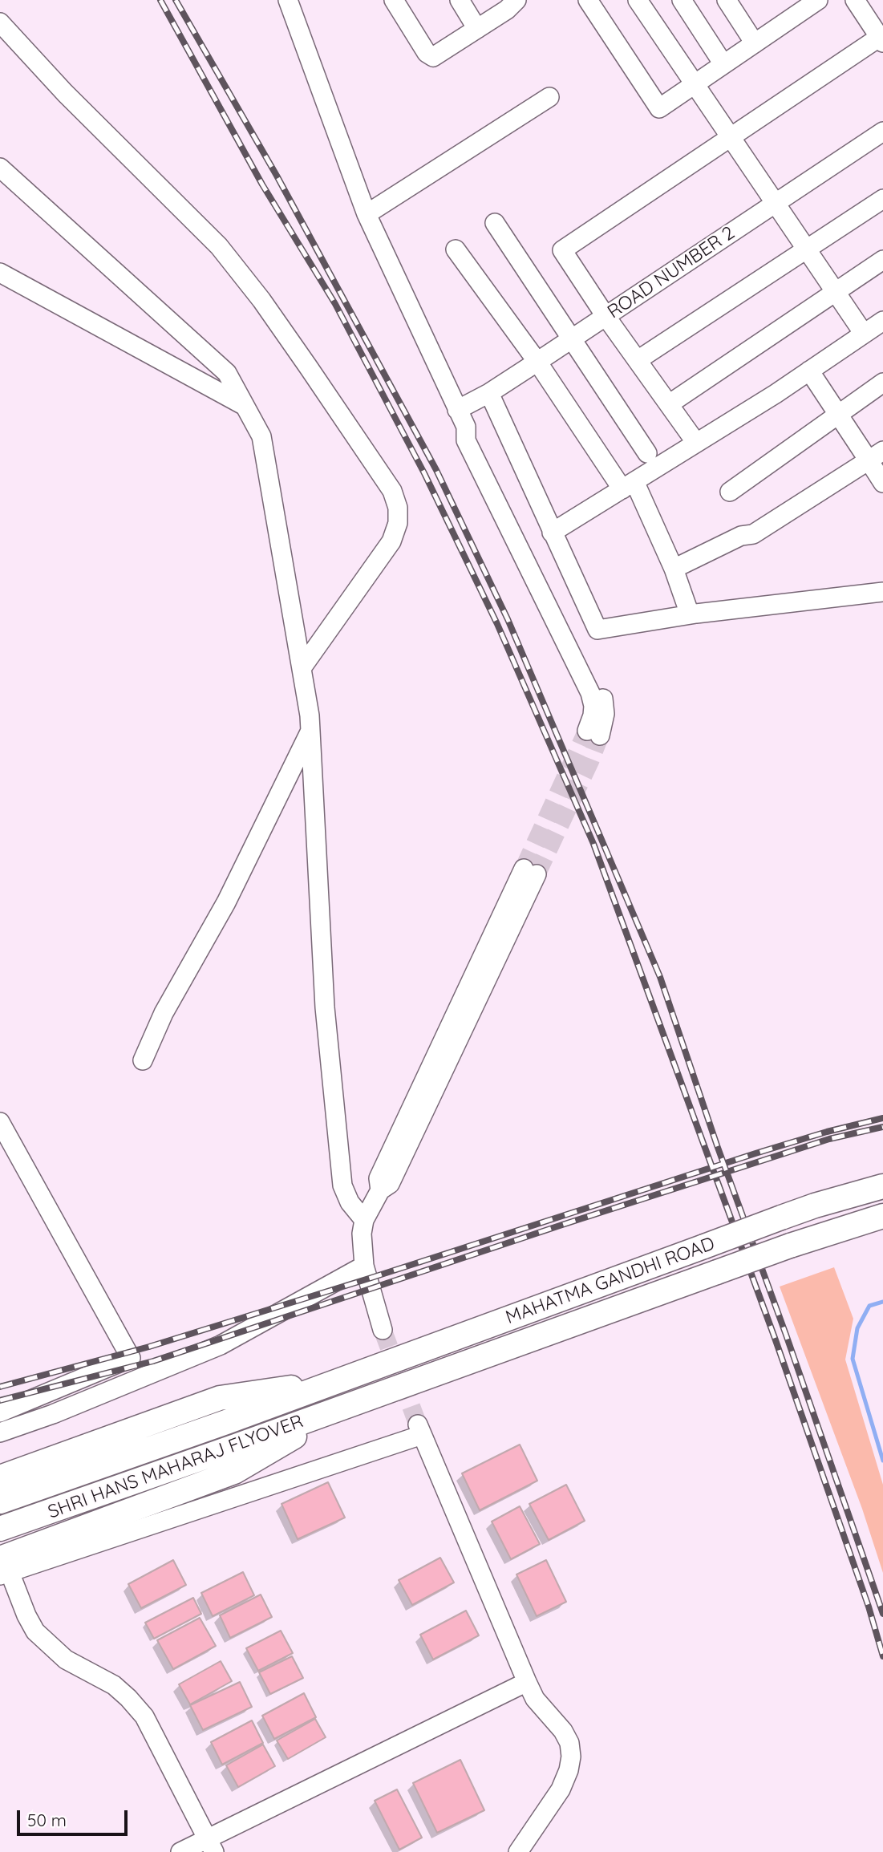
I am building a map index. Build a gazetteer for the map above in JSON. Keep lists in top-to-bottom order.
{
  "streets": {
    "main road": ["MAHATMA GANDHI ROAD", "SHRI HANS MAHARAJ FLYOVER"],
    "street": ["ROAD NUMBER 2"]
  },
  "crossings": [
    ["MAHATMA GANDHI ROAD", "SHRI HANS MAHARAJ FLYOVER"]
  ],
  "scale_bar": "50 m"
}
